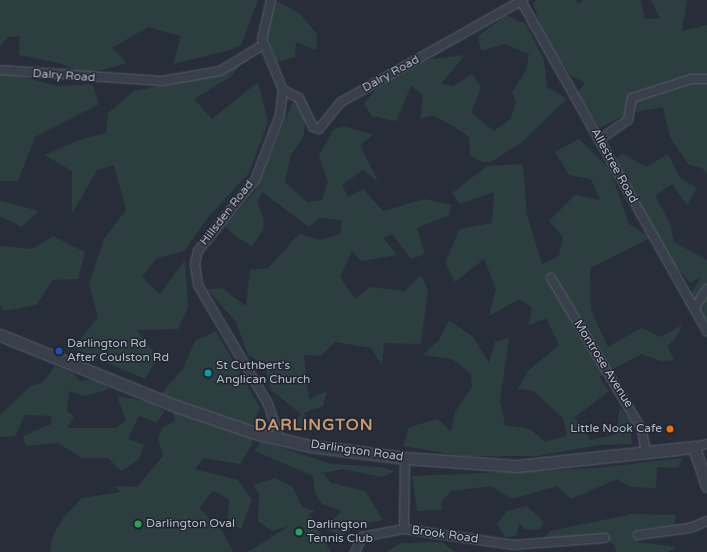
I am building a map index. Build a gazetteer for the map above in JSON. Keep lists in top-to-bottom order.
{
  "streets": {
    "street": [
      "Dalry Road",
      "Allestree Road",
      "Hillsden Road",
      "Montrose Avenue",
      "Darlington Road",
      "Brook Road"
    ]
  },
  "crossings": [
    ["Dalry Road", "Allestree Road"],
    ["Dalry Road", "Hillsden Road"],
    ["Hillsden Road", "Darlington Road"],
    ["Montrose Avenue", "Darlington Road"]
  ],
  "districts": ["DARLINGTON"],
  "places": [
    "Darlington Rd After Coulston Rd",
    "St Cuthbert's Anglican Church",
    "Little Nook Cafe",
    "Darlington Oval",
    "Darlington Tennis Club"
  ]
}
